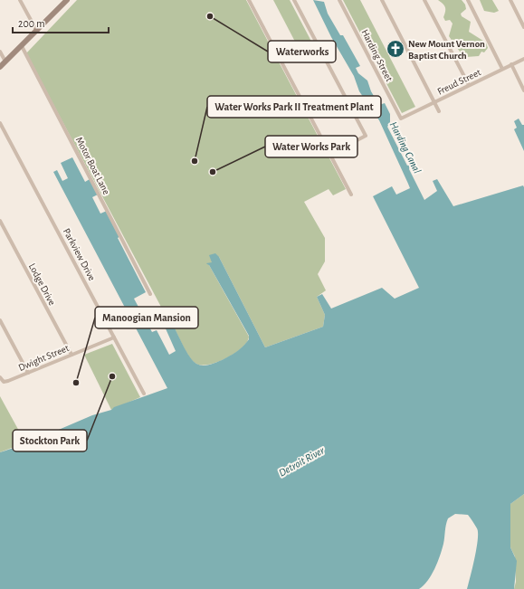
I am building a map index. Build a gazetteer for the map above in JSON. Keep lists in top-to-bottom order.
{
  "streets": {
    "street": [
      "Harding Street",
      "Freud Street",
      "Motor Boat Lane",
      "Parkview Drive",
      "Lodge Drive",
      "Dwight Street"
    ]
  },
  "crossings": [
    ["Harding Street", "Freud Street"],
    ["Parkview Drive", "Dwight Street"],
    ["Lodge Drive", "Dwight Street"]
  ],
  "water": ["Harding Canal", "Detroit River"],
  "places": {
    "other": [
      "Waterworks",
      "Water Works Park II Treatment Plant",
      "Water Works Park",
      "Stockton Park",
      "Manoogian Mansion"
    ],
    "church": ["New Mount Vernon Baptist Church"]
  },
  "scale_bar": "200 m"
}
